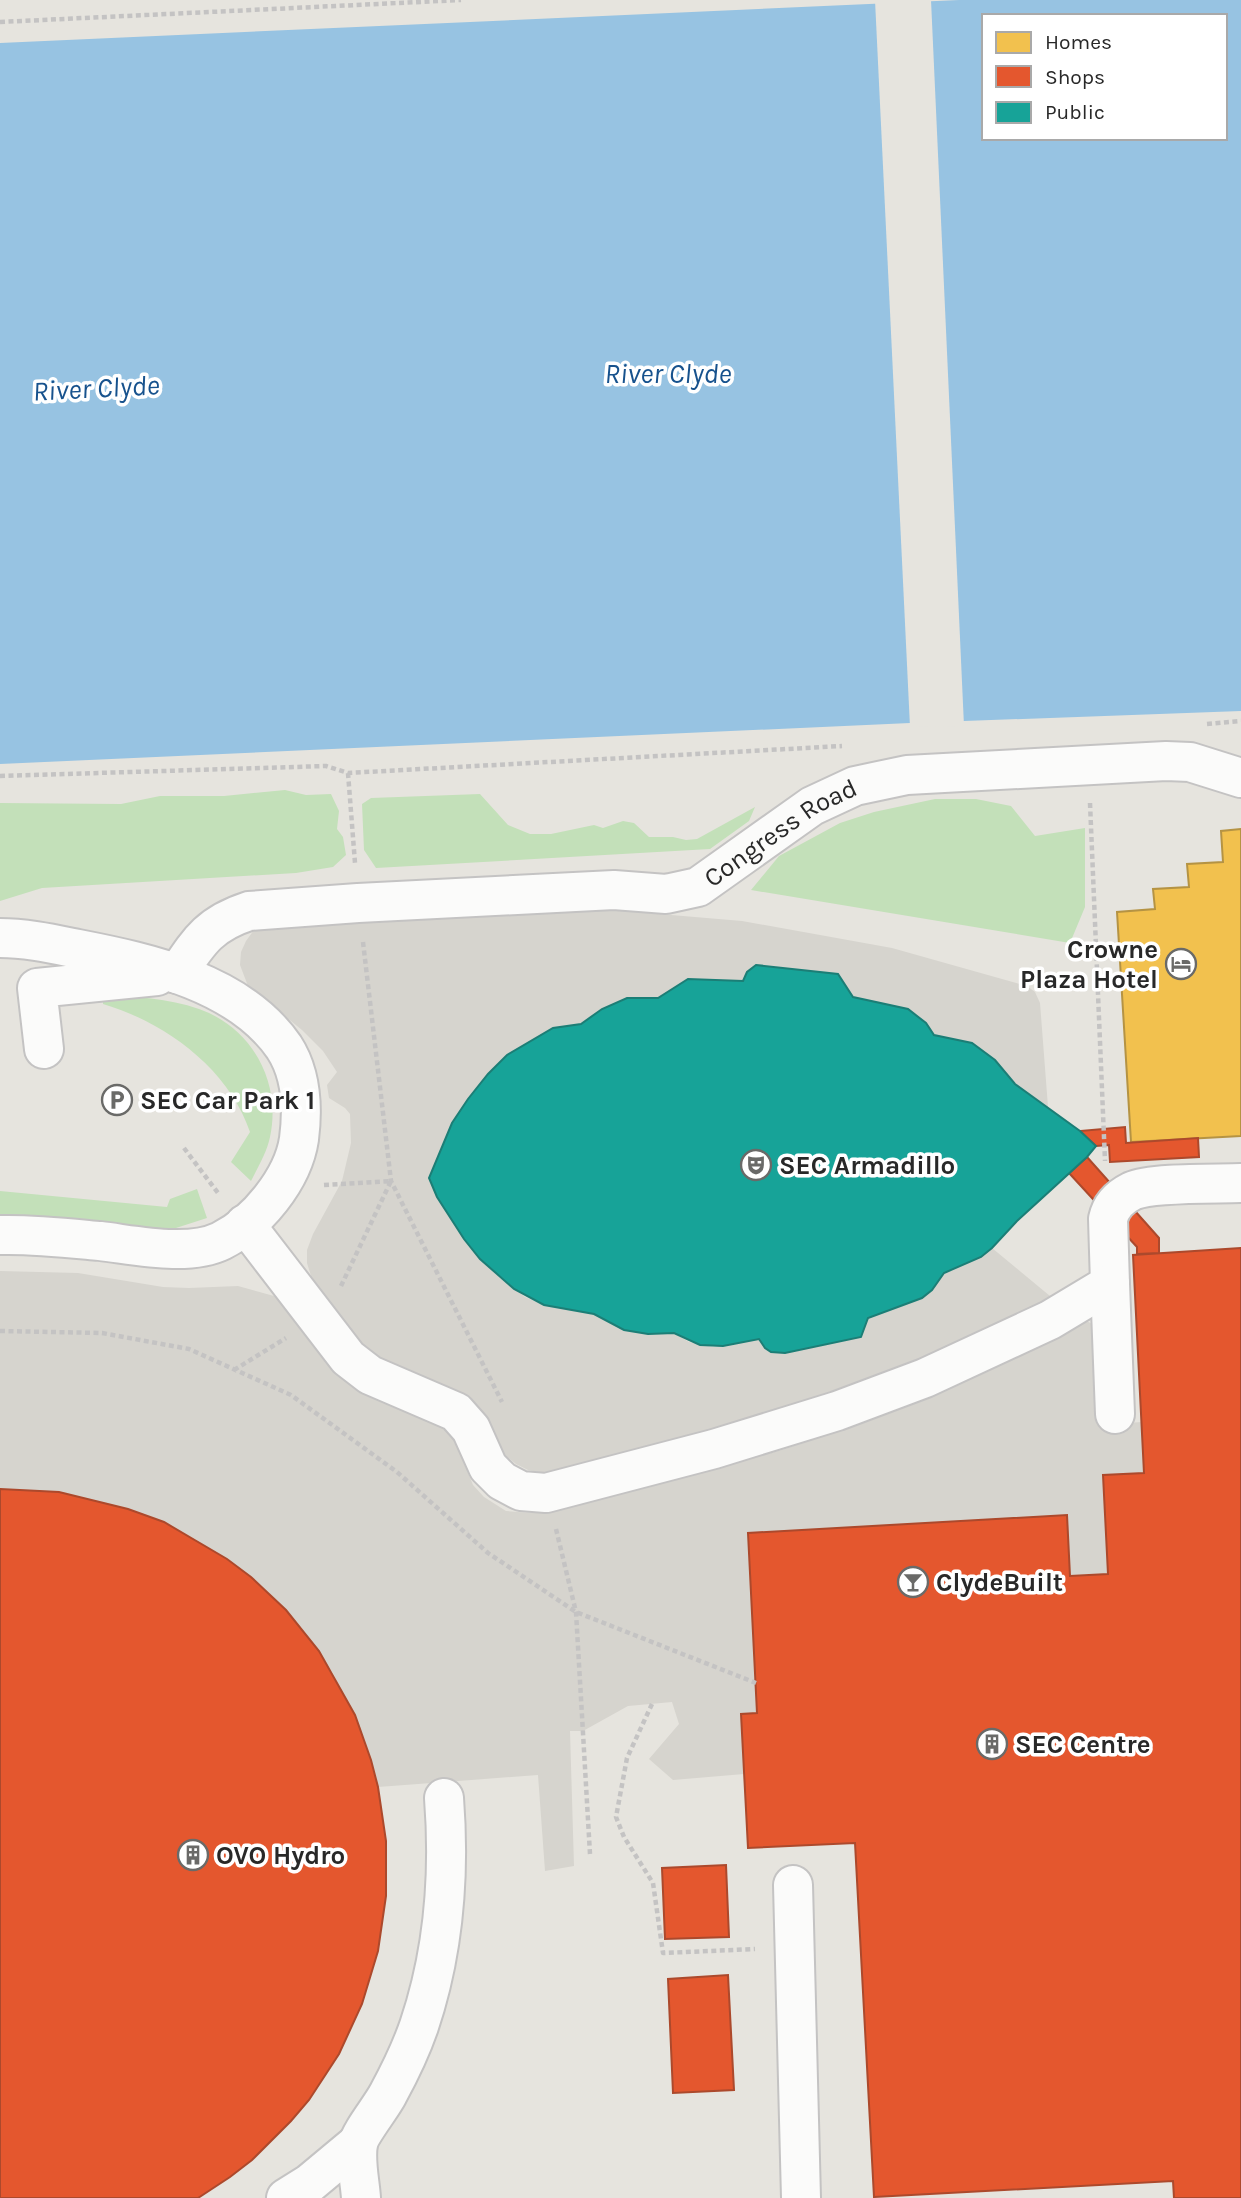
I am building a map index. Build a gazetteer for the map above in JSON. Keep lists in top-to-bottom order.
{
  "streets": {
    "street": ["Congress Road"]
  },
  "water": ["River Clyde"],
  "places": {
    "hotel": ["Crowne Plaza Hotel"],
    "parking": ["SEC Car Park 1"],
    "theatre": ["SEC Armadillo"],
    "bar": ["ClydeBuilt"],
    "building": ["SEC Centre", "OVO Hydro"]
  },
  "legend": ["Homes", "Shops", "Public"]
}
